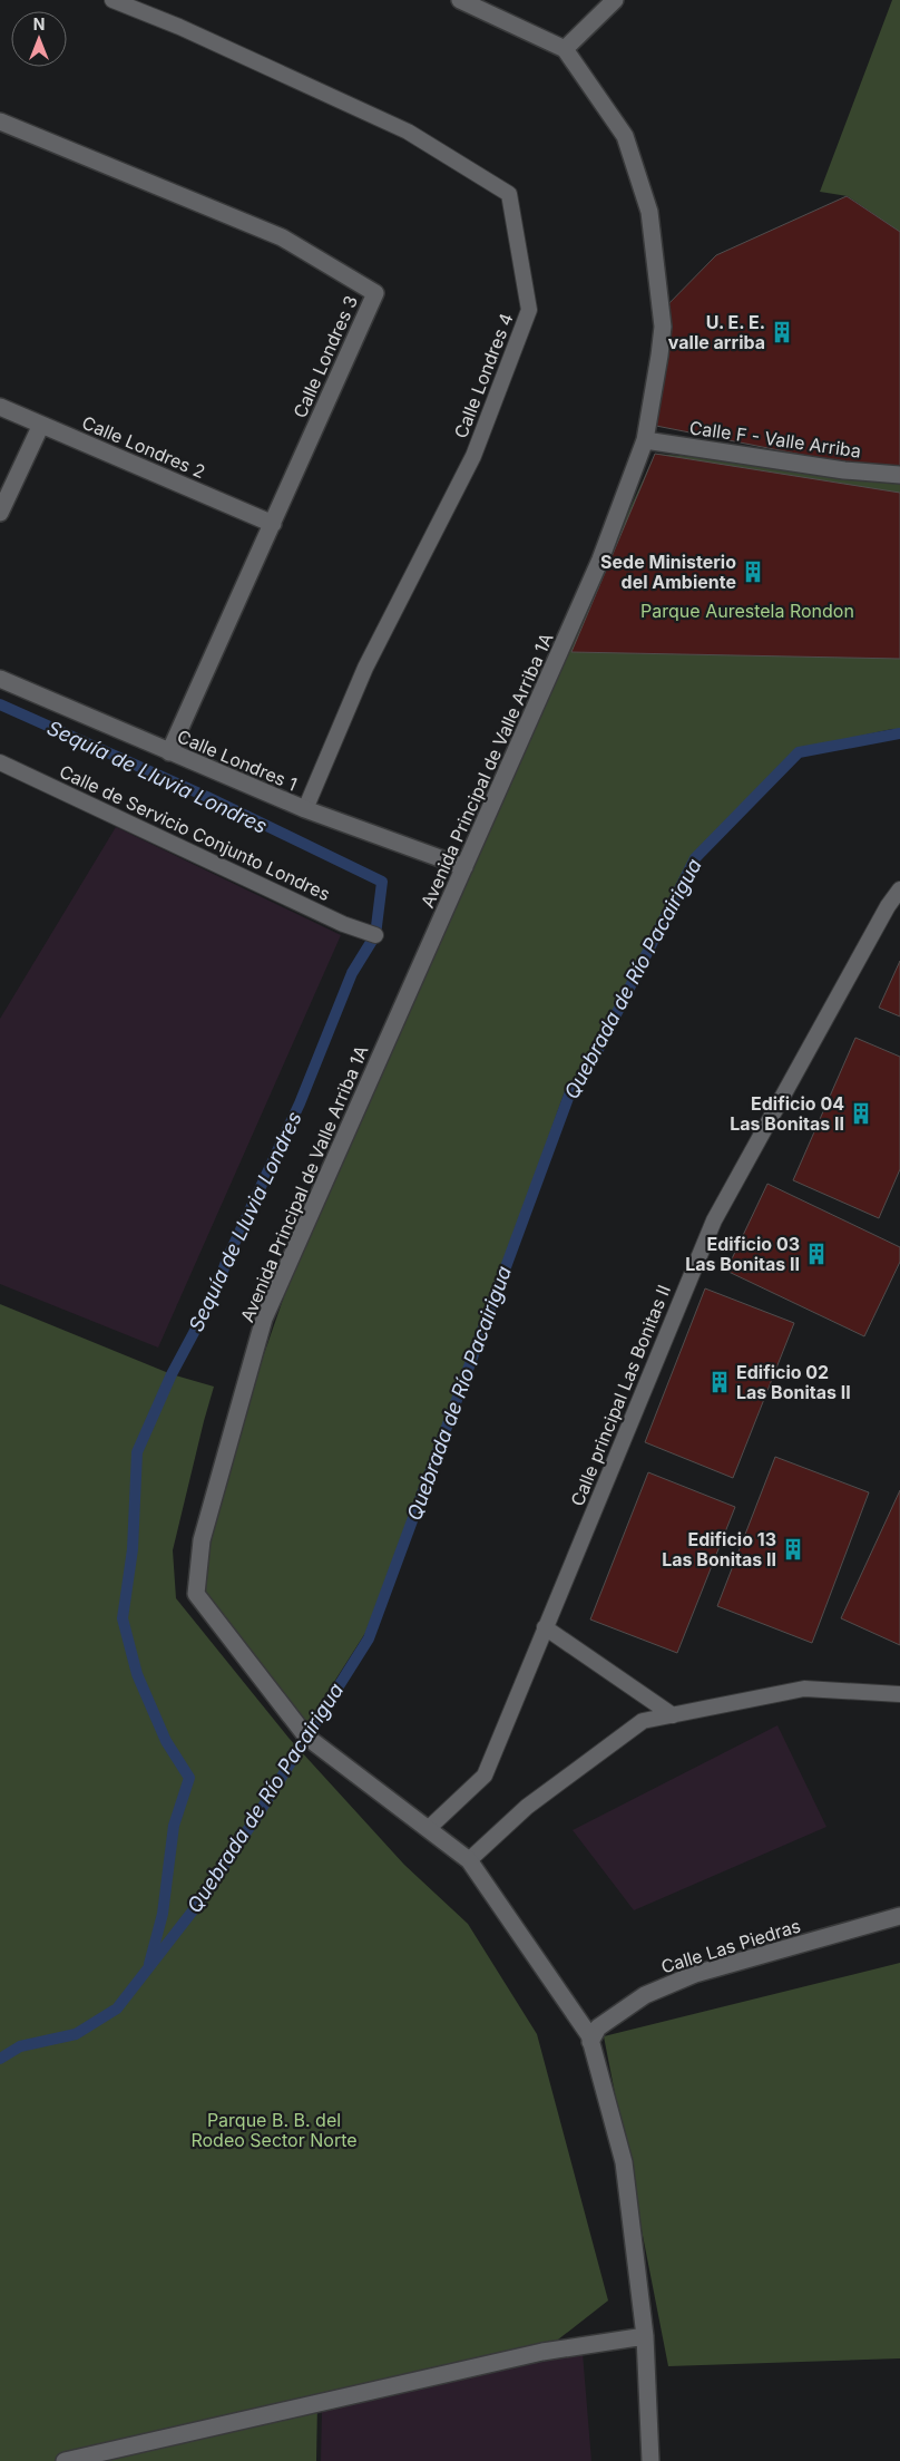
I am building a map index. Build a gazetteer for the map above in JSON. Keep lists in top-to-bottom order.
{
  "streets": {
    "street": [
      "Calle Londres 3",
      "Calle F - Valle Arriba",
      "Calle Londres 2",
      "Calle Londres 1",
      "Avenida Principal de Valle Arriba 1A",
      "Calle Las Piedras"
    ],
    "lane": ["Calle Londres 4", "Calle de Servicio Conjunto Londres", "Calle principal Las Bonitas II"]
  },
  "crossings": [
    ["Calle Londres 3", "Calle Londres 2"],
    ["Calle Londres 3", "Calle Londres 1"],
    ["Calle Londres 4", "Calle Londres 1"],
    ["Calle F - Valle Arriba", "Avenida Principal de Valle Arriba 1A"],
    ["Calle Londres 1", "Avenida Principal de Valle Arriba 1A"],
    ["Avenida Principal de Valle Arriba 1A", "Calle principal Las Bonitas II"],
    ["Avenida Principal de Valle Arriba 1A", "Calle Las Piedras"]
  ],
  "water": ["Sequía de Lluvia Londres", "Quebrada de Río Pacairigua"],
  "parks": ["Parque Aurestela Rondon", "Parque B. B. del Rodeo Sector Norte"],
  "places": {
    "building": [
      "U. E. E. valle arriba",
      "Sede Ministerio del Ambiente",
      "Edificio 04 Las Bonitas II",
      "Edificio 03 Las Bonitas II",
      "Edificio 02 Las Bonitas II",
      "Edificio 13 Las Bonitas II"
    ]
  },
  "north": "top"
}
